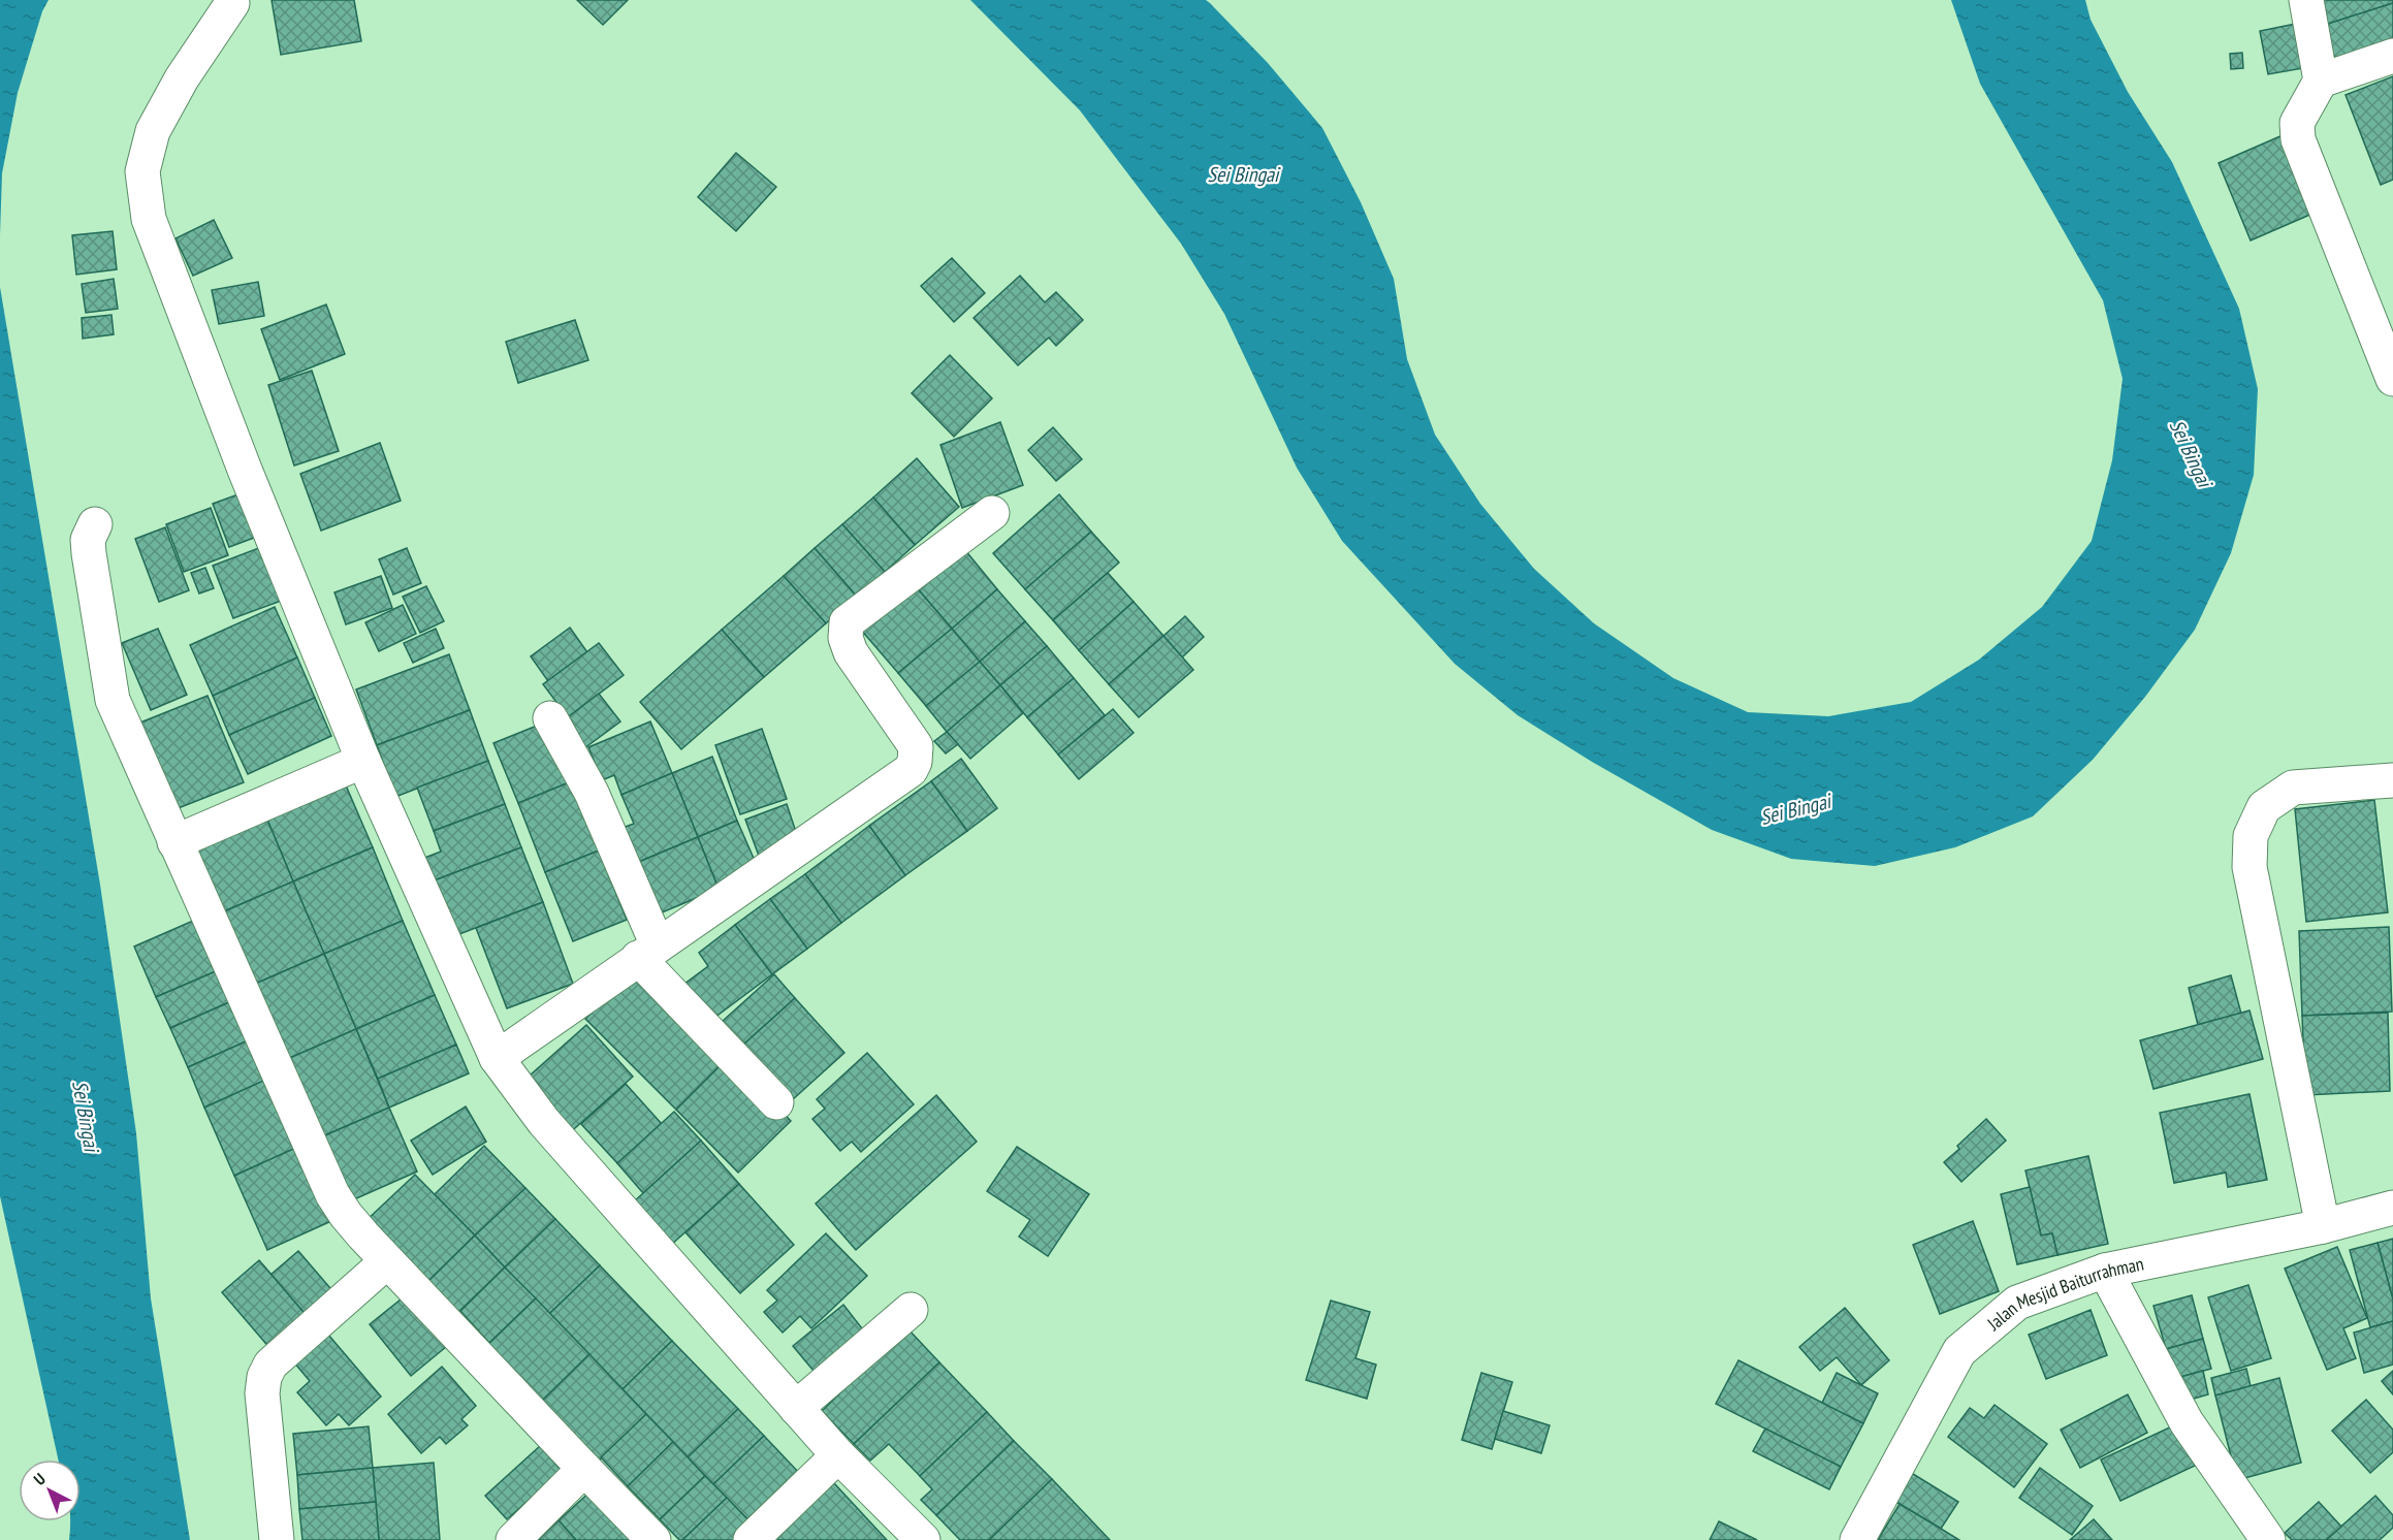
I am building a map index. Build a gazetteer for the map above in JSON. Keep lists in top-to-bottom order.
{
  "streets": {
    "street": ["Jalan Mesjid Baiturrahman"]
  },
  "water": ["Sei Bingai"],
  "north": "top left"
}
